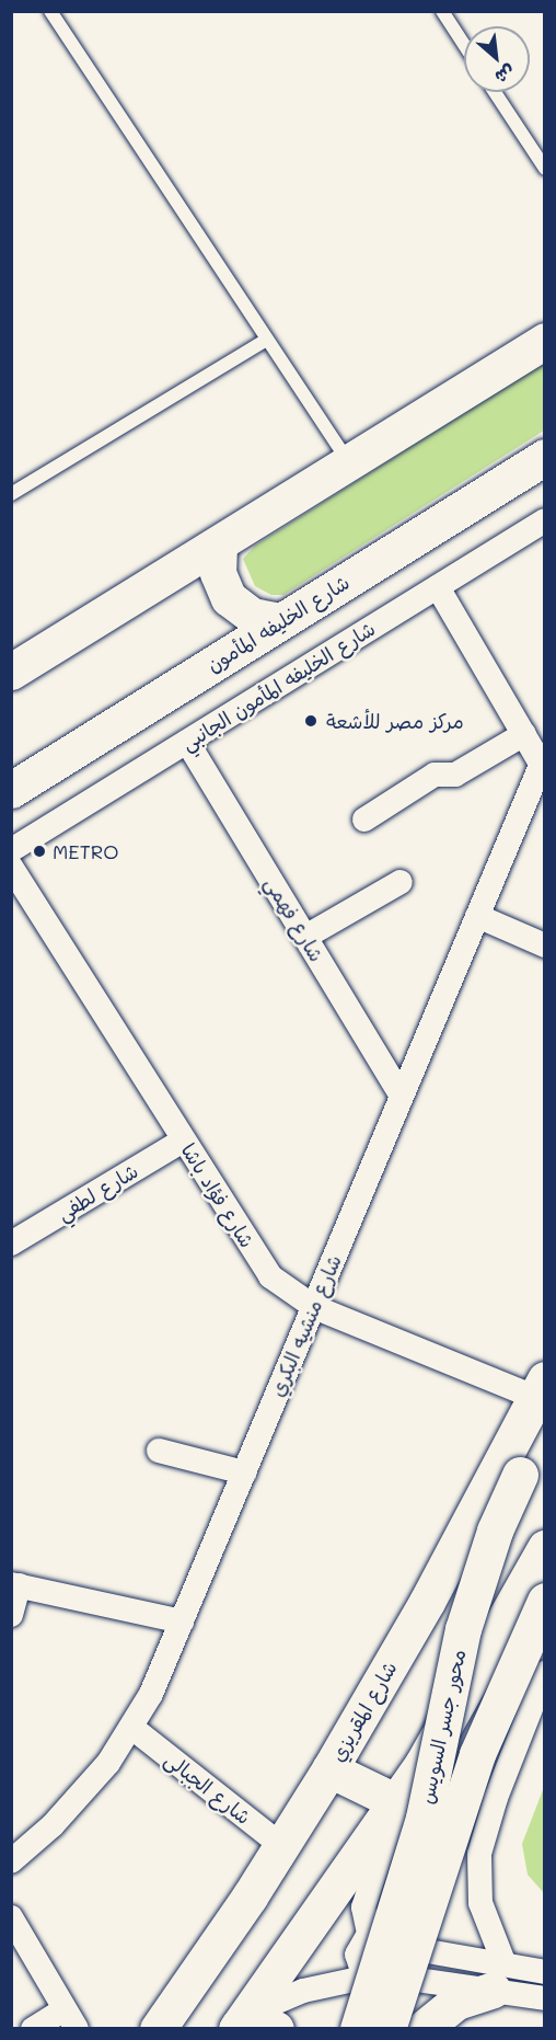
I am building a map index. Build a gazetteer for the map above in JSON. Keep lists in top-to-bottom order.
{
  "streets": {
    "main road": ["شارع الخليفه المأمون", "شارع المقريزي", "محور جسر السويس"],
    "street": [
      "شارع الخليفه المأمون الجانبي",
      "شارع فهمي",
      "شارع لطفي",
      "شارع فؤاد باشا",
      "شارع منشيه البكري",
      "شارع الجبالى"
    ]
  },
  "crossings": [
    ["شارع الخليفه المأمون الجانبي", "شارع فهمي"],
    ["شارع فهمي", "شارع منشيه البكري"],
    ["شارع لطفي", "شارع فؤاد باشا"],
    ["شارع فؤاد باشا", "شارع منشيه البكري"],
    ["شارع فؤاد باشا", "شارع المقريزي"],
    ["شارع منشيه البكري", "شارع الجبالى"],
    ["شارع المقريزي", "شارع الجبالى"]
  ],
  "places": ["مركز مصر للأشعة", "METRO"],
  "north": "bottom right"
}
